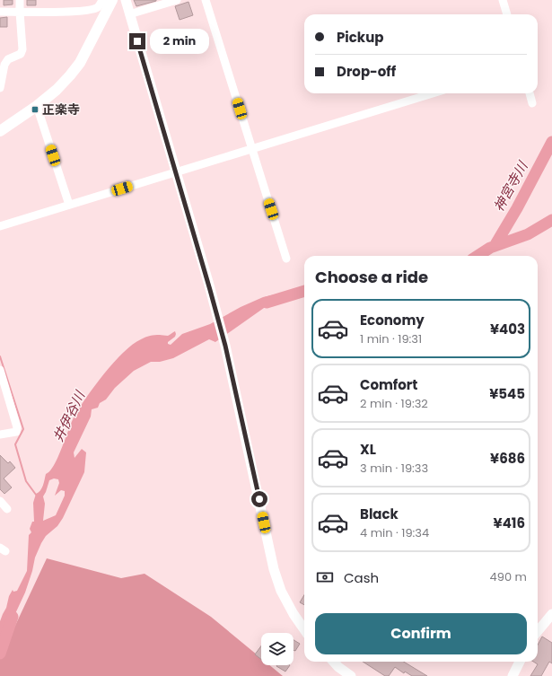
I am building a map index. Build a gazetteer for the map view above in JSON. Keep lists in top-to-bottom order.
{
  "water": ["神宮寺川", "井伊谷川"],
  "places": {
    "transit": ["正楽寺"]
  },
  "page": {
    "banner": ["Pickup", "Drop-off"],
    "bubble": "2 min",
    "heading": "Choose a ride",
    "list": [
      {
        "name": "Economy",
        "note": "1 min · 19:31",
        "value": "¥403"
      },
      {
        "name": "Comfort",
        "note": "2 min · 19:32",
        "value": "¥545"
      },
      {
        "name": "XL",
        "note": "3 min · 19:33",
        "value": "¥686"
      },
      {
        "name": "Black",
        "note": "4 min · 19:34",
        "value": "¥416"
      }
    ],
    "pay": ["Cash", "490 m"],
    "buttons": "Confirm"
  }
}
